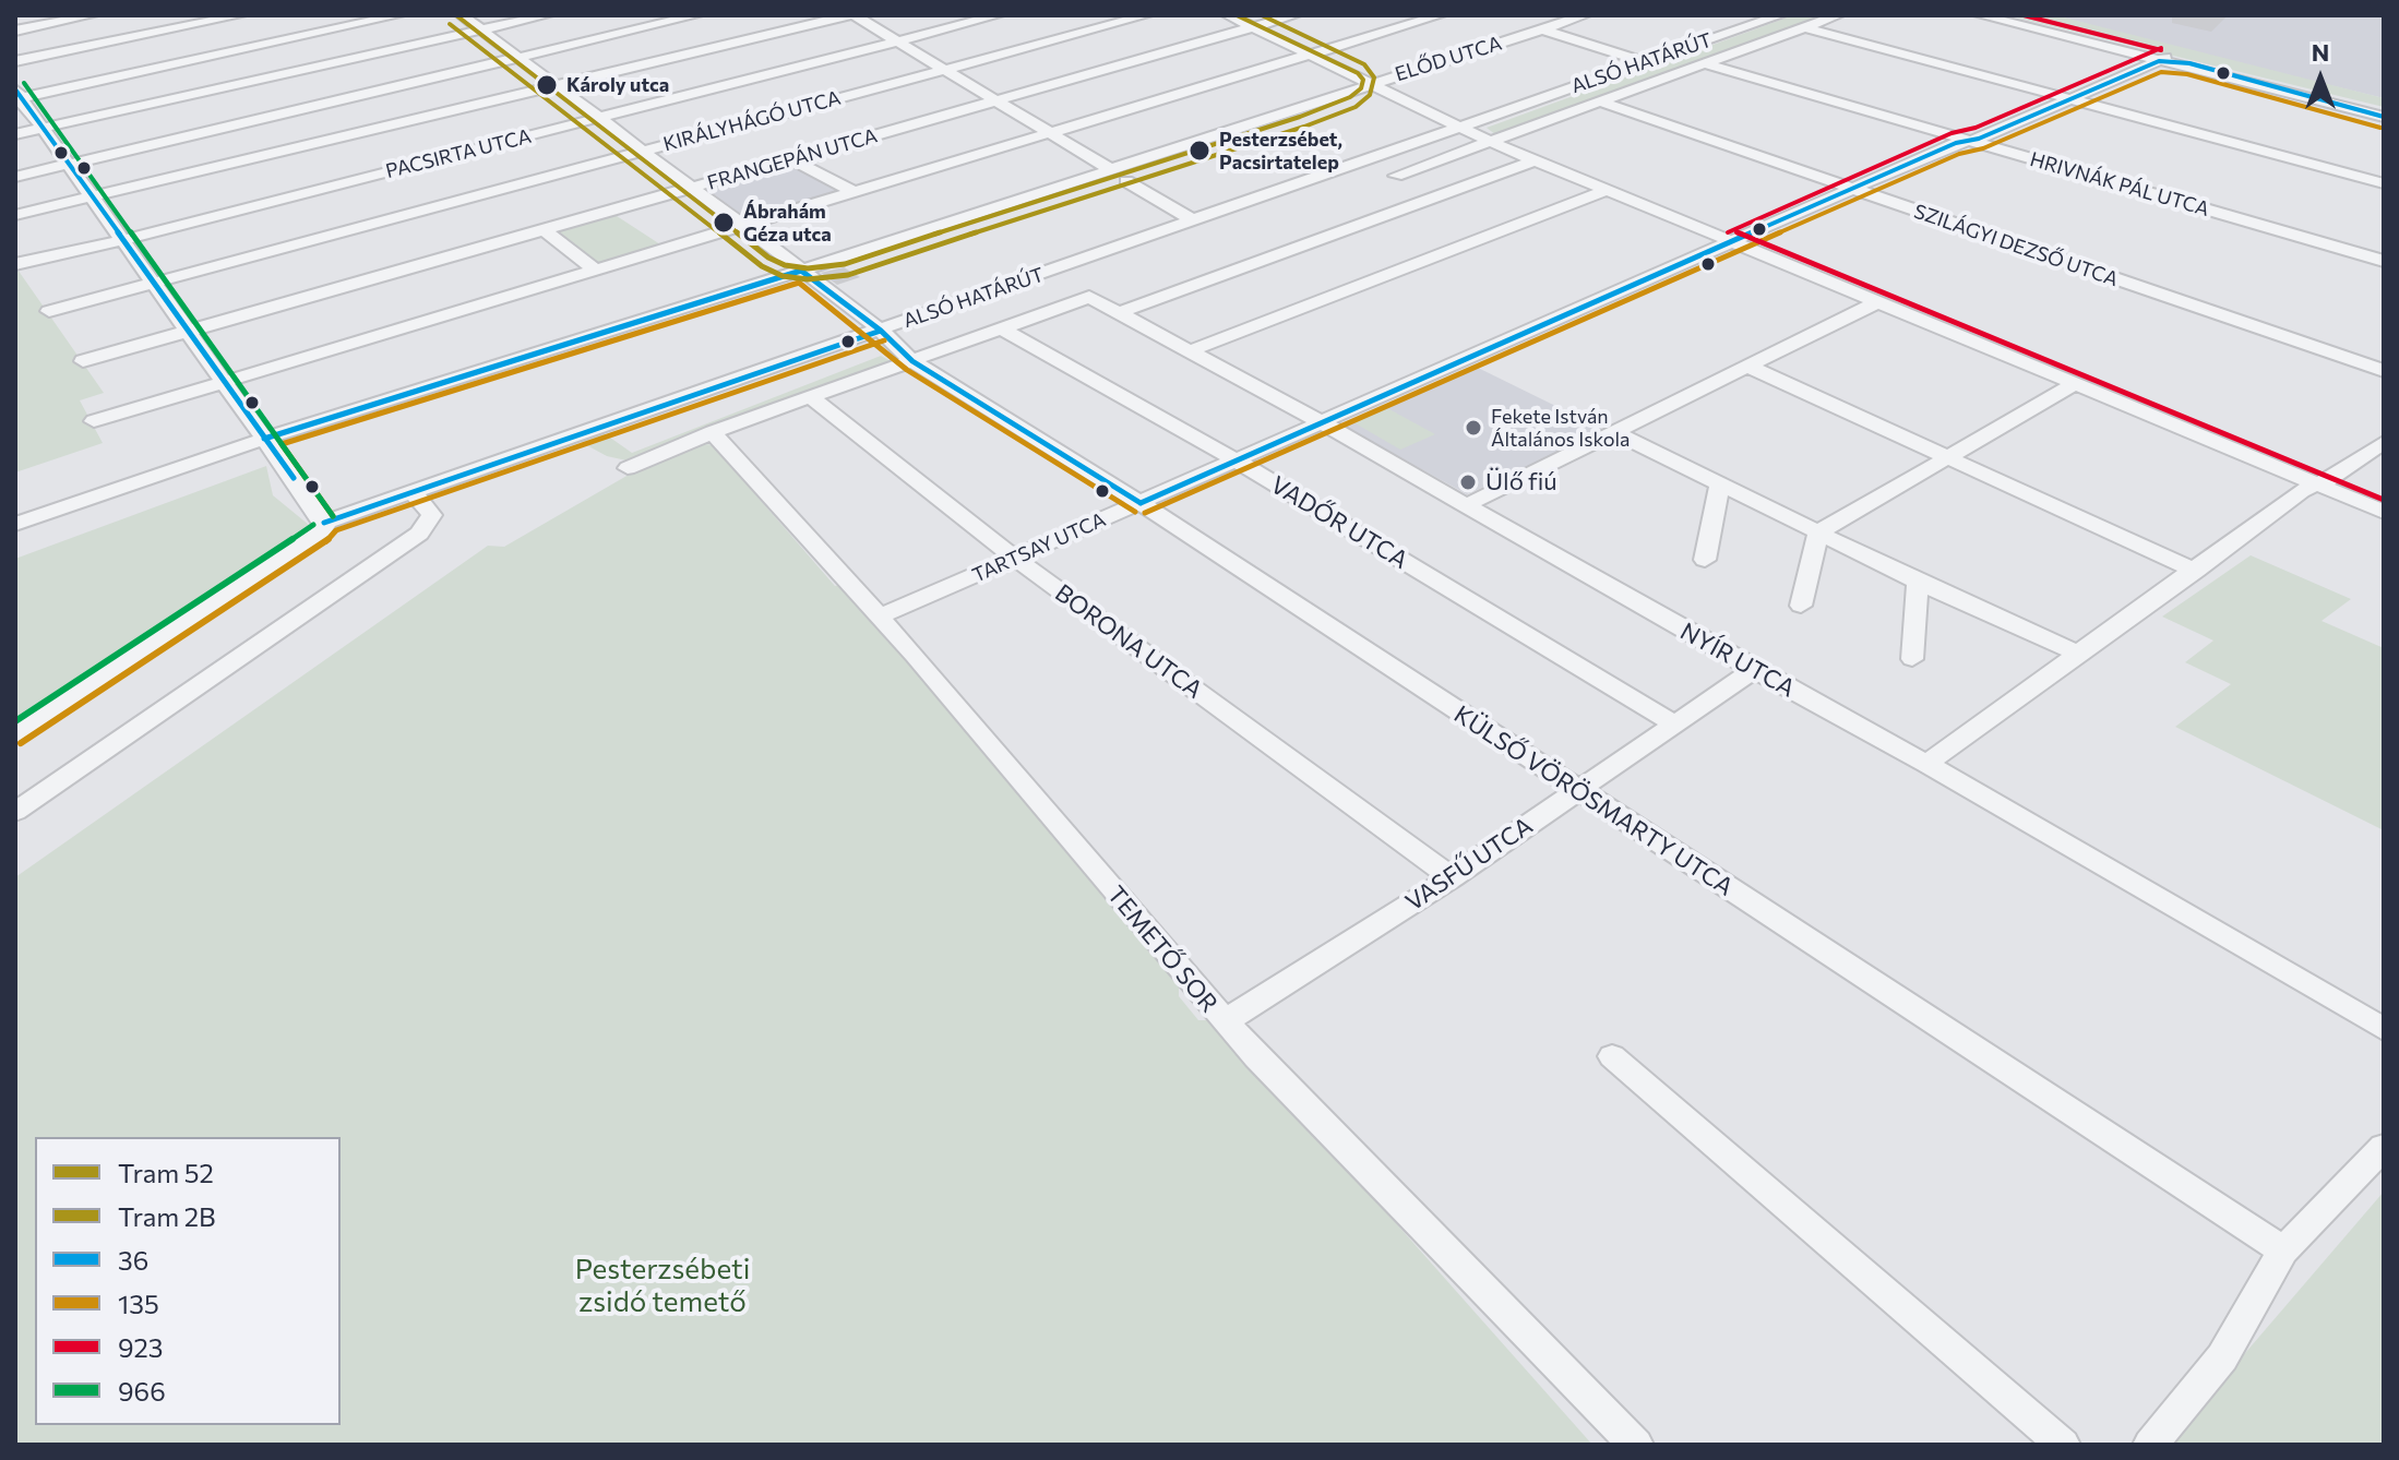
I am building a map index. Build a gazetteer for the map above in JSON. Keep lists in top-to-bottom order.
{
  "streets": {
    "street": [
      "ELŐD UTCA",
      "ALSÓ HATÁRÚT",
      "KIRÁLYHÁGÓ UTCA",
      "PACSIRTA UTCA",
      "FRANGEPÁN UTCA",
      "HRIVNÁK PÁL UTCA",
      "SZILÁGYI DEZSŐ UTCA",
      "VADŐR UTCA",
      "TARTSAY UTCA",
      "BORONA UTCA",
      "NYÍR UTCA",
      "KÜLSŐ VÖRÖSMARTY UTCA",
      "VASFŰ UTCA",
      "TEMETŐ SOR"
    ]
  },
  "crossings": [
    ["ELŐD UTCA", "KÜLSŐ VÖRÖSMARTY UTCA"],
    ["ALSÓ HATÁRÚT", "HRIVNÁK PÁL UTCA"],
    ["ALSÓ HATÁRÚT", "SZILÁGYI DEZSŐ UTCA"],
    ["ALSÓ HATÁRÚT", "VADŐR UTCA"],
    ["ALSÓ HATÁRÚT", "BORONA UTCA"],
    ["ALSÓ HATÁRÚT", "NYÍR UTCA"],
    ["ALSÓ HATÁRÚT", "KÜLSŐ VÖRÖSMARTY UTCA"],
    ["ALSÓ HATÁRÚT", "TEMETŐ SOR"],
    ["KIRÁLYHÁGÓ UTCA", "KÜLSŐ VÖRÖSMARTY UTCA"],
    ["PACSIRTA UTCA", "KÜLSŐ VÖRÖSMARTY UTCA"],
    ["FRANGEPÁN UTCA", "KÜLSŐ VÖRÖSMARTY UTCA"],
    ["HRIVNÁK PÁL UTCA", "TARTSAY UTCA"],
    ["SZILÁGYI DEZSŐ UTCA", "TARTSAY UTCA"],
    ["VADŐR UTCA", "TARTSAY UTCA"],
    ["VADŐR UTCA", "VASFŰ UTCA"],
    ["TARTSAY UTCA", "BORONA UTCA"],
    ["TARTSAY UTCA", "NYÍR UTCA"],
    ["TARTSAY UTCA", "KÜLSŐ VÖRÖSMARTY UTCA"],
    ["TARTSAY UTCA", "TEMETŐ SOR"],
    ["BORONA UTCA", "VASFŰ UTCA"],
    ["NYÍR UTCA", "VASFŰ UTCA"],
    ["KÜLSŐ VÖRÖSMARTY UTCA", "VASFŰ UTCA"],
    ["VASFŰ UTCA", "TEMETŐ SOR"]
  ],
  "parks": ["Pesterzsébeti zsidó temető"],
  "places": [
    "Károly utca",
    "Pesterzsébet, Pacsirtatelep",
    "Ábrahám Géza utca",
    "Fekete István Általános Iskola",
    "Ülő fiú"
  ],
  "lines": [
    "tram line 52",
    "tram line 2B",
    "transit line 923",
    "transit line 36",
    "transit line 135",
    "transit line 966"
  ],
  "legend": [
    "Tram 52",
    "Tram 2B",
    "36",
    "135",
    "923",
    "966"
  ],
  "north": "top"
}
